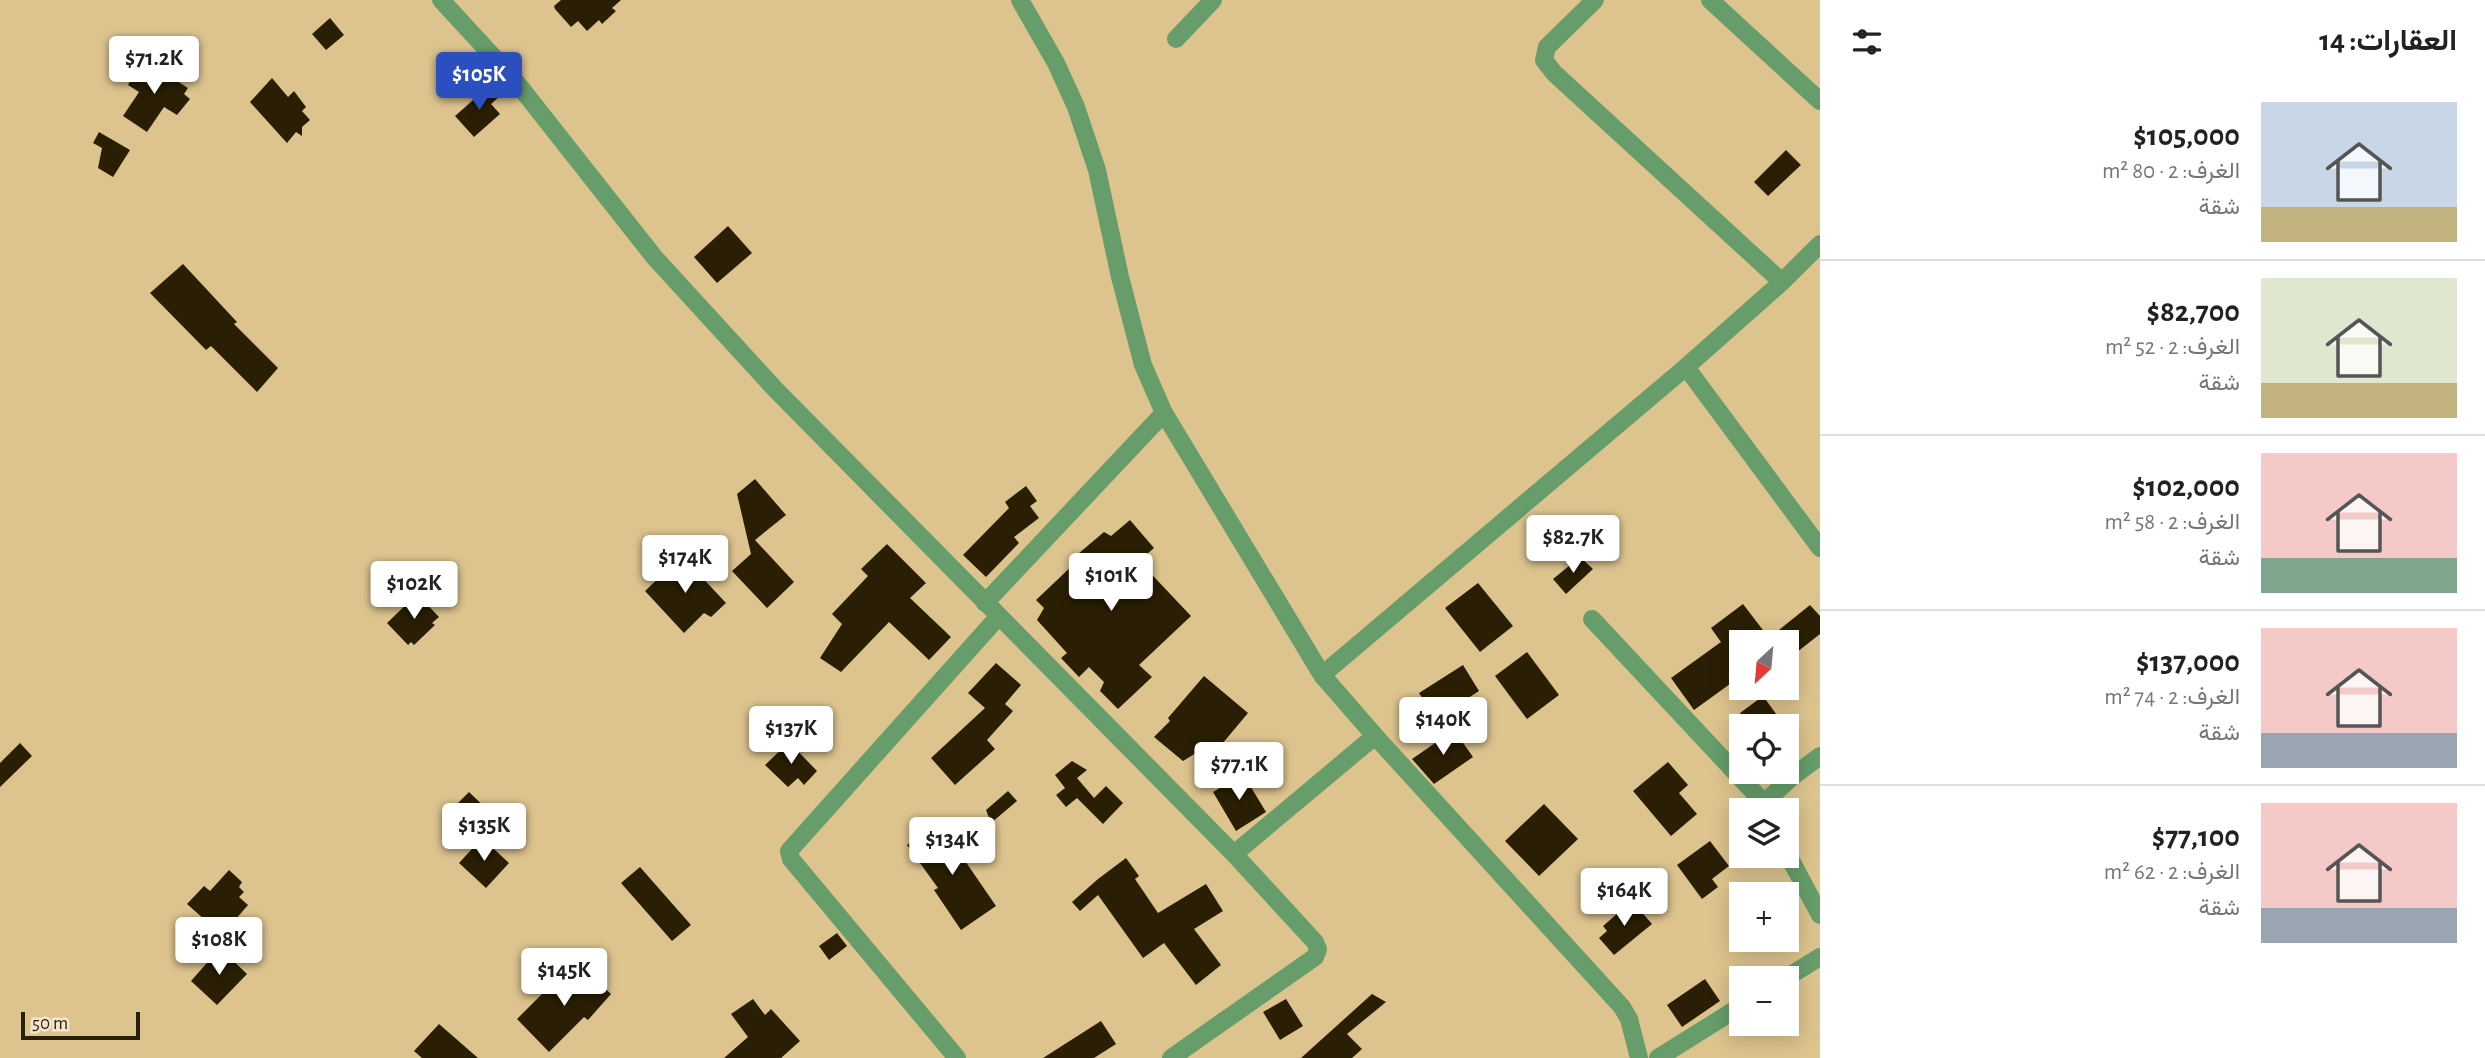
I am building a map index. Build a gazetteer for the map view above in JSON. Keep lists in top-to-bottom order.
{
  "scale_bar": "50 m",
  "north": "bottom left",
  "page": {
    "heading": "العقارات: 14",
    "price": [
      "$71.2K",
      "$105K",
      "$82.7K",
      "$174K",
      "$101K",
      "$102K",
      "$140K",
      "$137K",
      "$77.1K",
      "$135K",
      "$134K",
      "$164K",
      "$108K",
      "$145K"
    ],
    "list": [
      {
        "name": "$105,000",
        "note": "الغرف: 2 · 80 m² · شقة"
      },
      {
        "name": "$82,700",
        "note": "الغرف: 2 · 52 m² · شقة"
      },
      {
        "name": "$102,000",
        "note": "الغرف: 2 · 58 m² · شقة"
      },
      {
        "name": "$137,000",
        "note": "الغرف: 2 · 74 m² · شقة"
      },
      {
        "name": "$77,100",
        "note": "الغرف: 2 · 62 m² · شقة"
      }
    ],
    "map_buttons": ["+", "−"],
    "scale": "50 m"
  }
}
